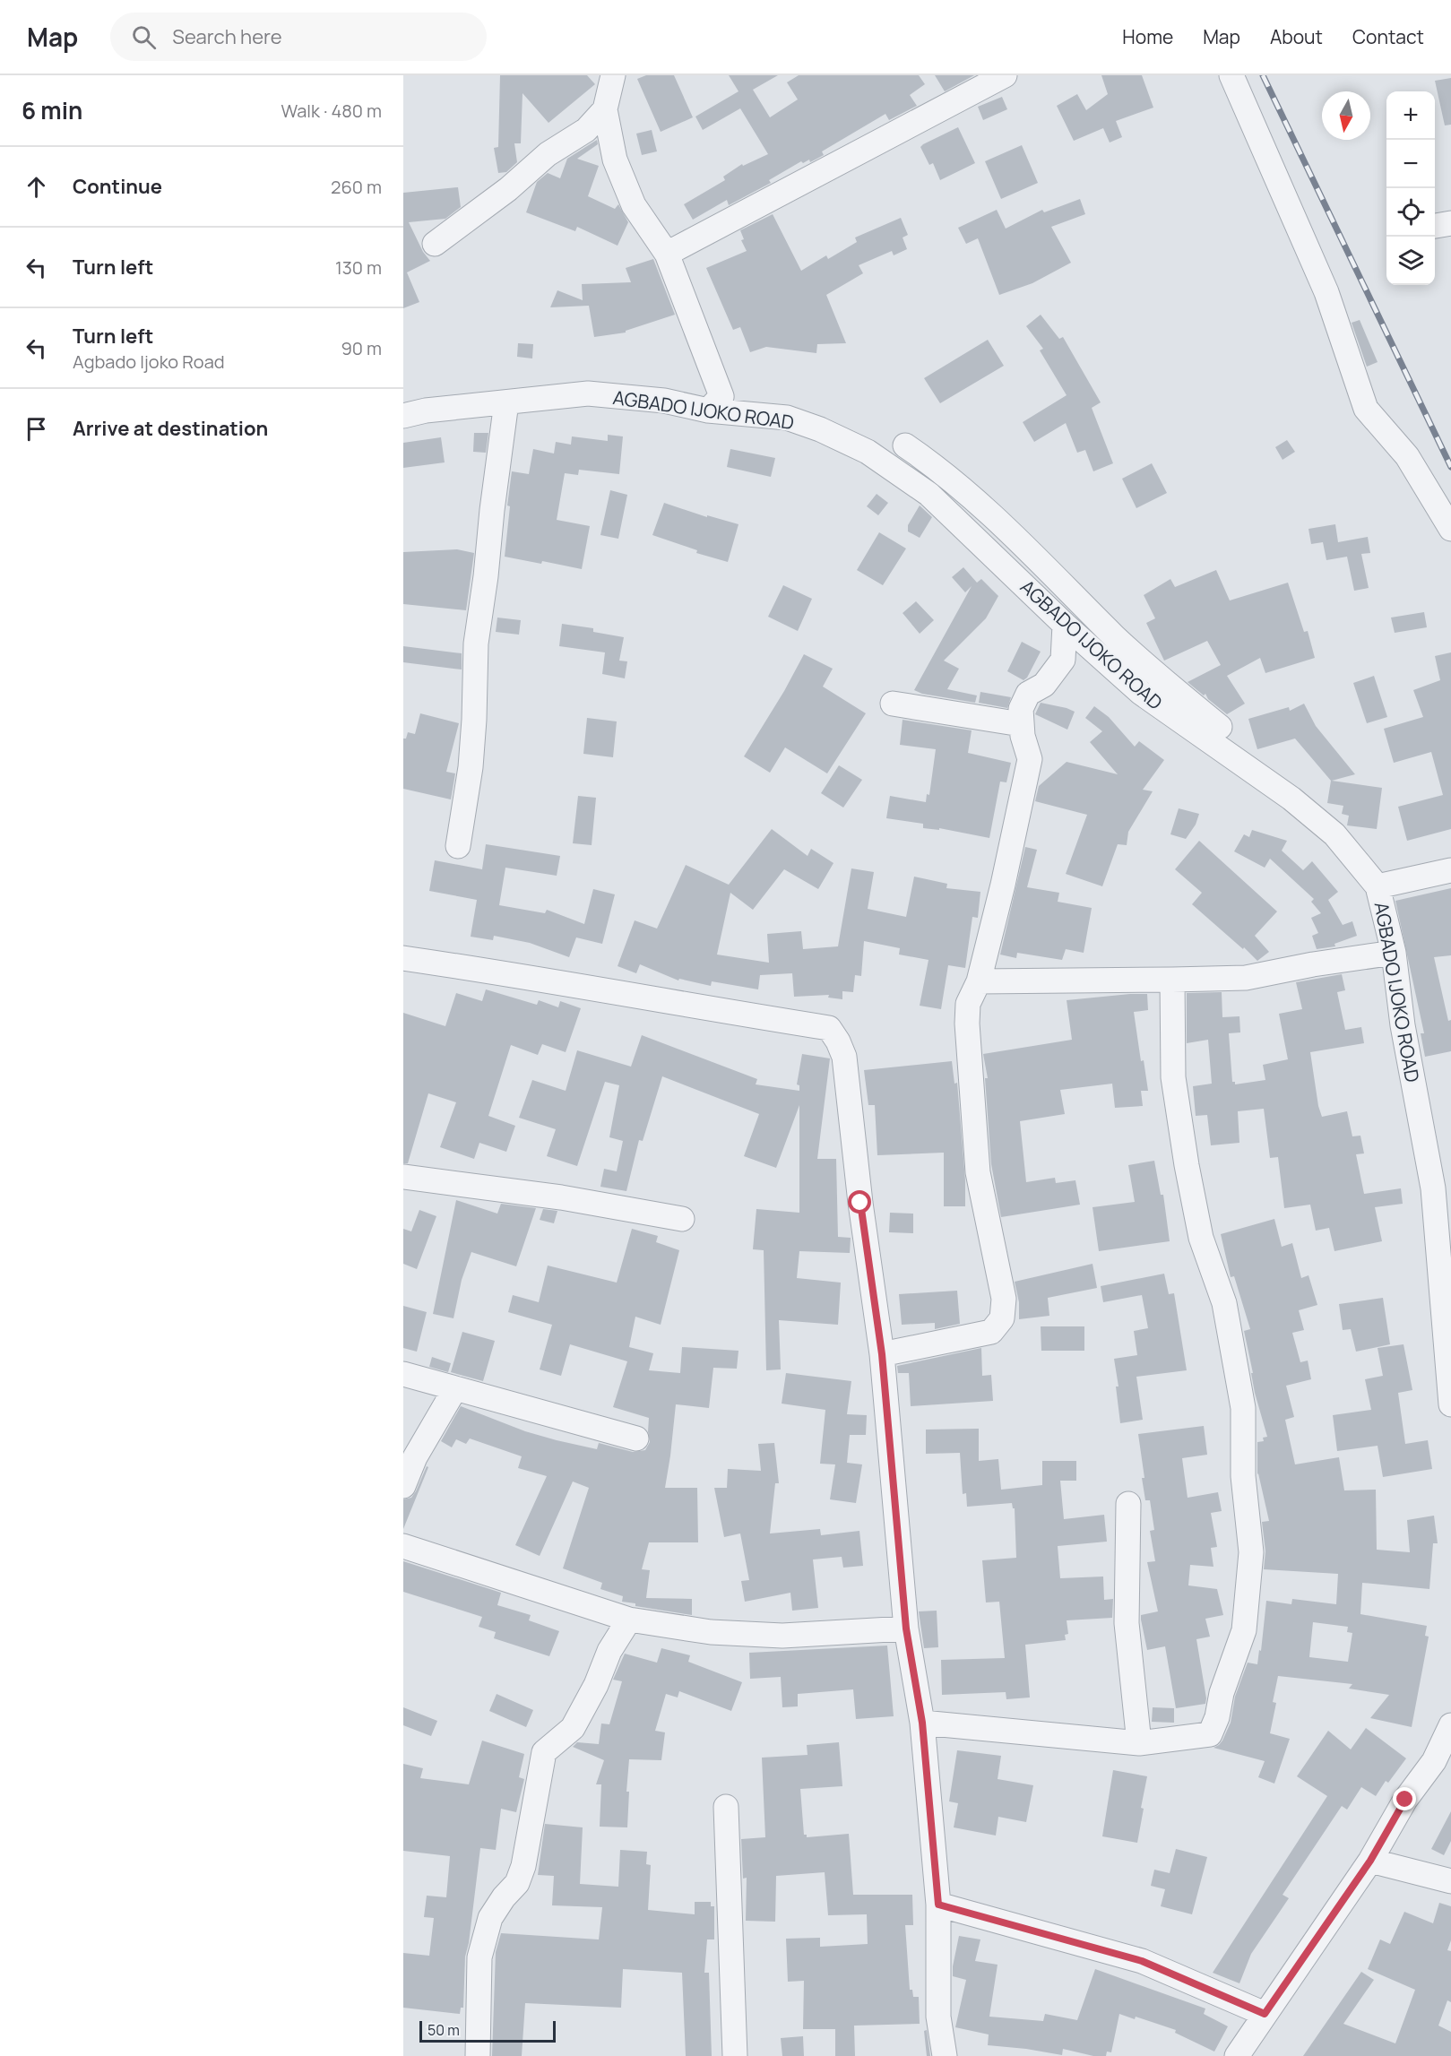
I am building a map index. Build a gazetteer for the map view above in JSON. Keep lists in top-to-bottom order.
{
  "streets": {
    "street": ["AGBADO IJOKO ROAD"]
  },
  "scale_bar": "50 m",
  "north": "bottom",
  "page": {
    "header": "Map",
    "search": "Search here",
    "nav": [
      "Home",
      "Map",
      "About",
      "Contact"
    ],
    "heading": ["6 min", "Walk · 480 m"],
    "map_buttons": ["+", "−"],
    "list": [
      ["Continue", "260 m"],
      ["Turn left", "130 m"],
      ["Turn left", "Agbado Ijoko Road", "90 m"],
      "Arrive at destination"
    ],
    "scale": "50 m"
  }
}
